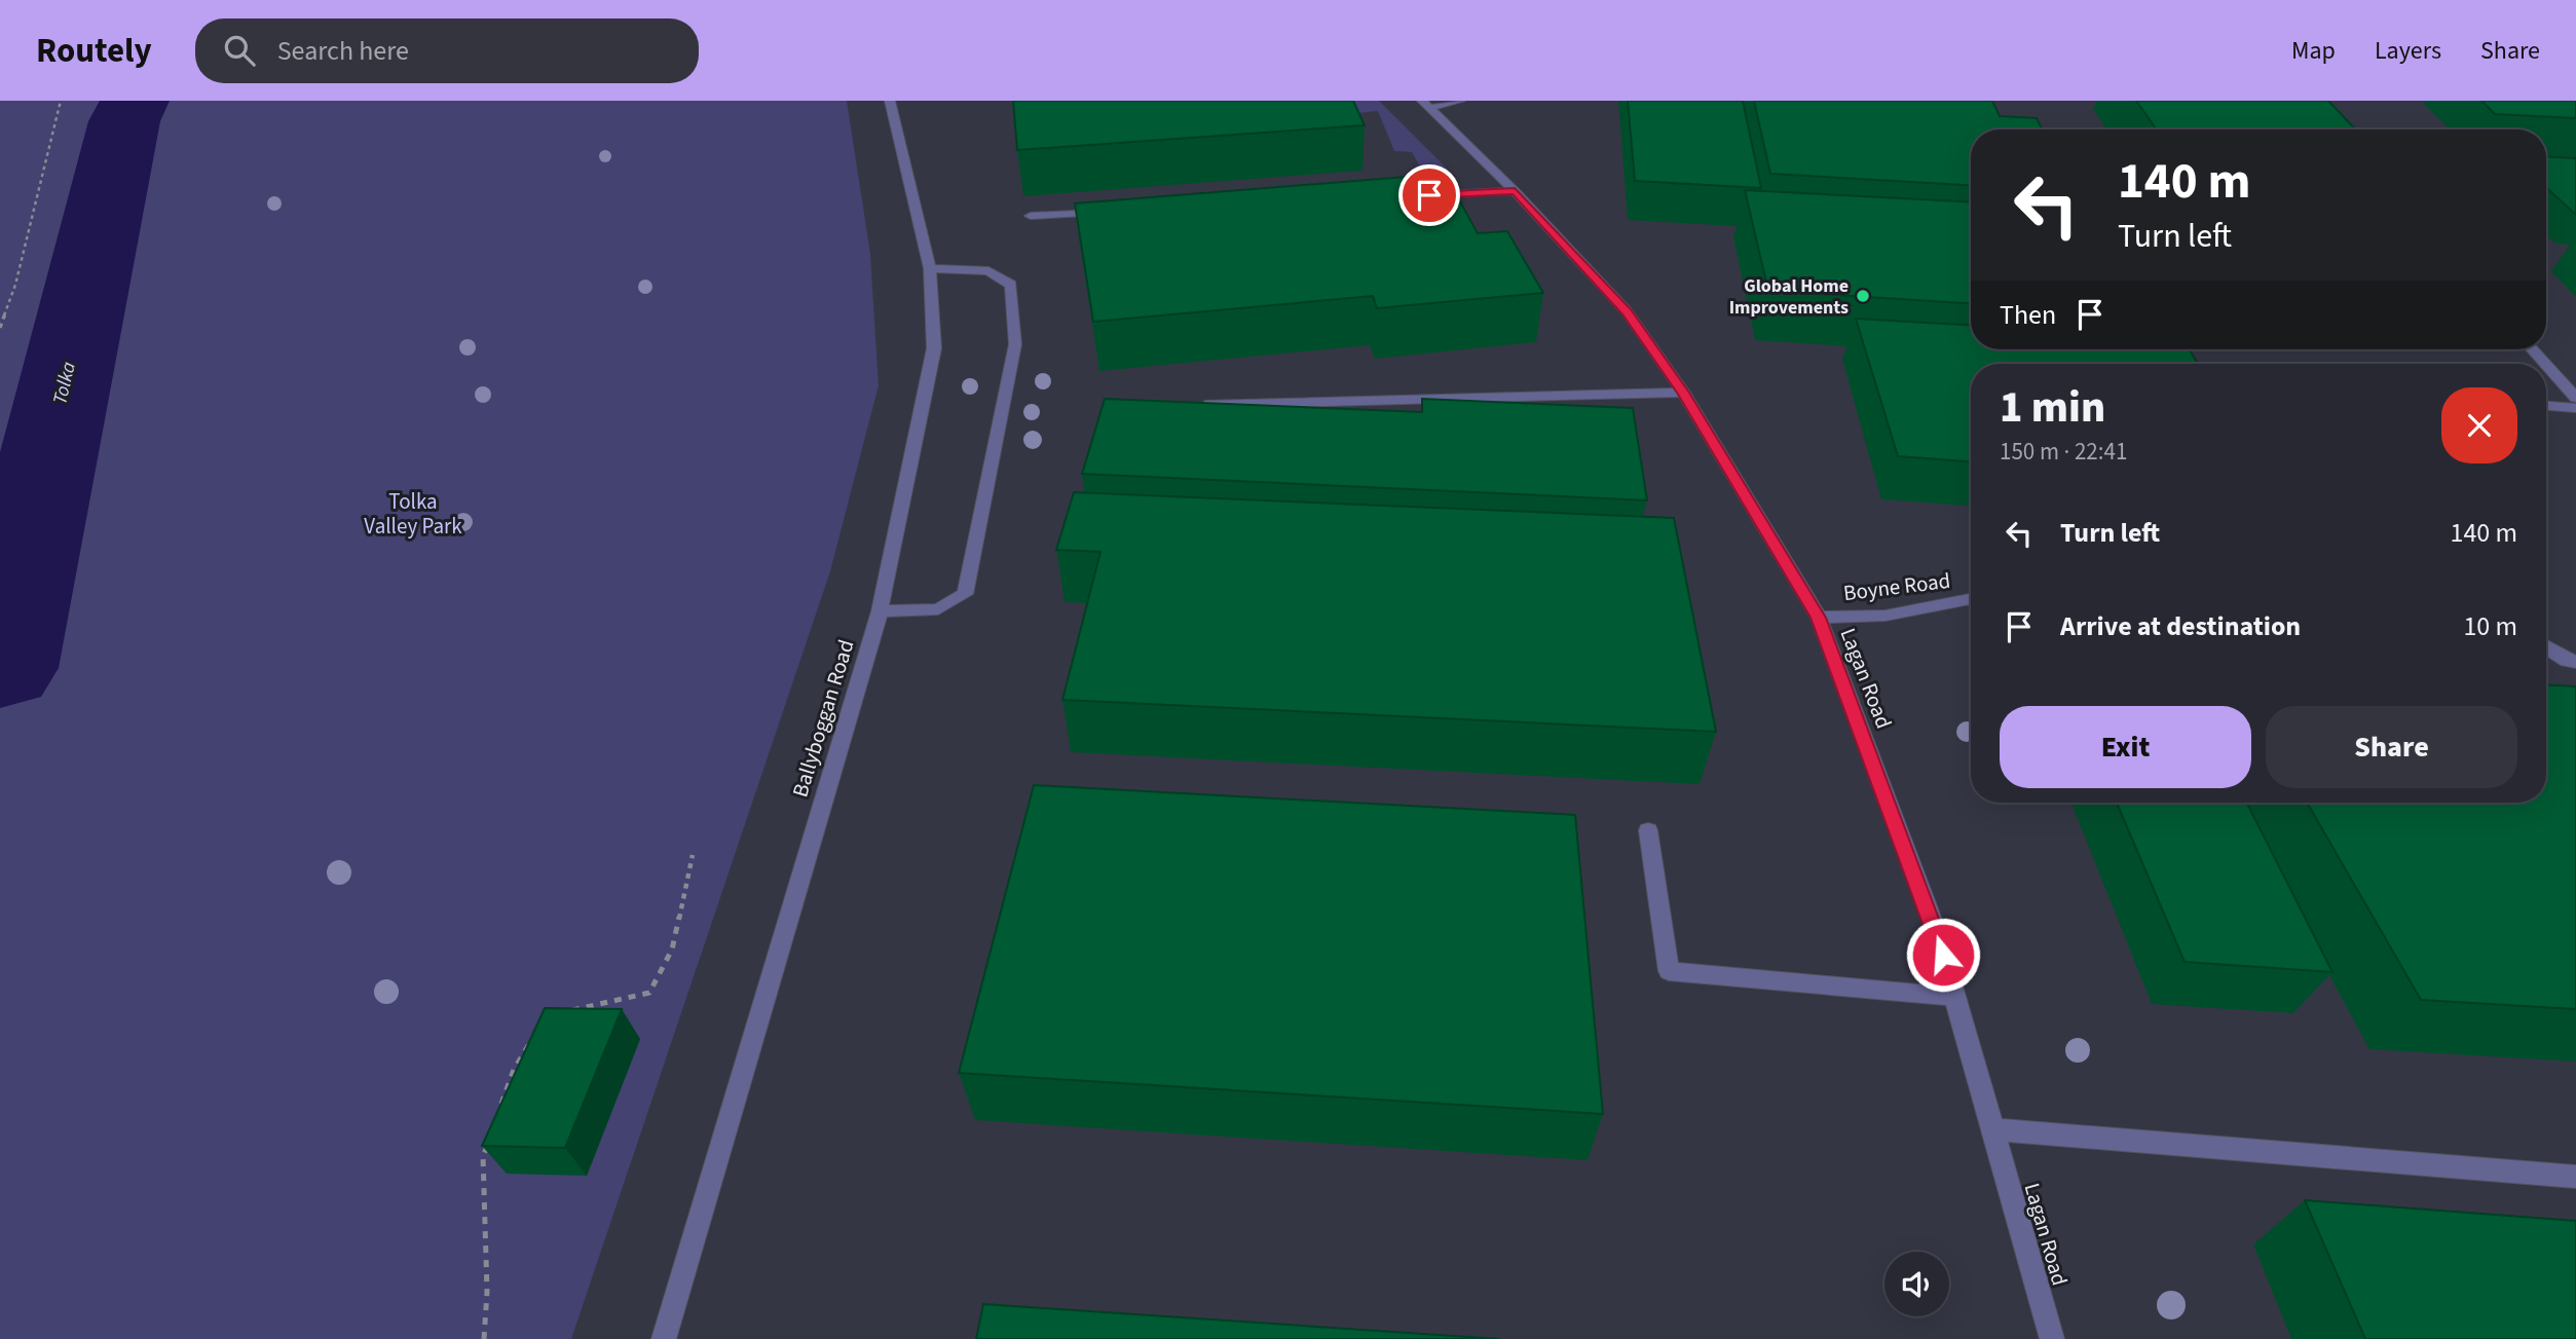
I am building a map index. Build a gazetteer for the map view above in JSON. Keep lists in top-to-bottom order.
{
  "streets": {
    "street": ["Boyne Road", "Lagan Road", "Ballyboggan Road"]
  },
  "crossings": [
    ["Boyne Road", "Lagan Road"]
  ],
  "water": ["Tolka"],
  "parks": ["Tolka Valley Park"],
  "places": ["Global Home Improvements"],
  "page": {
    "header": "Routely",
    "search": "Search here",
    "nav": ["Map", "Layers", "Share"],
    "turn": ["140 m", "Turn left"],
    "then": "Then",
    "heading": ["1 min", "150 m · 22:41"],
    "list": [
      {
        "name": "Turn left",
        "value": "140 m"
      },
      {
        "name": "Arrive at destination",
        "value": "10 m"
      }
    ],
    "buttons": ["Exit", "Share"]
  }
}
